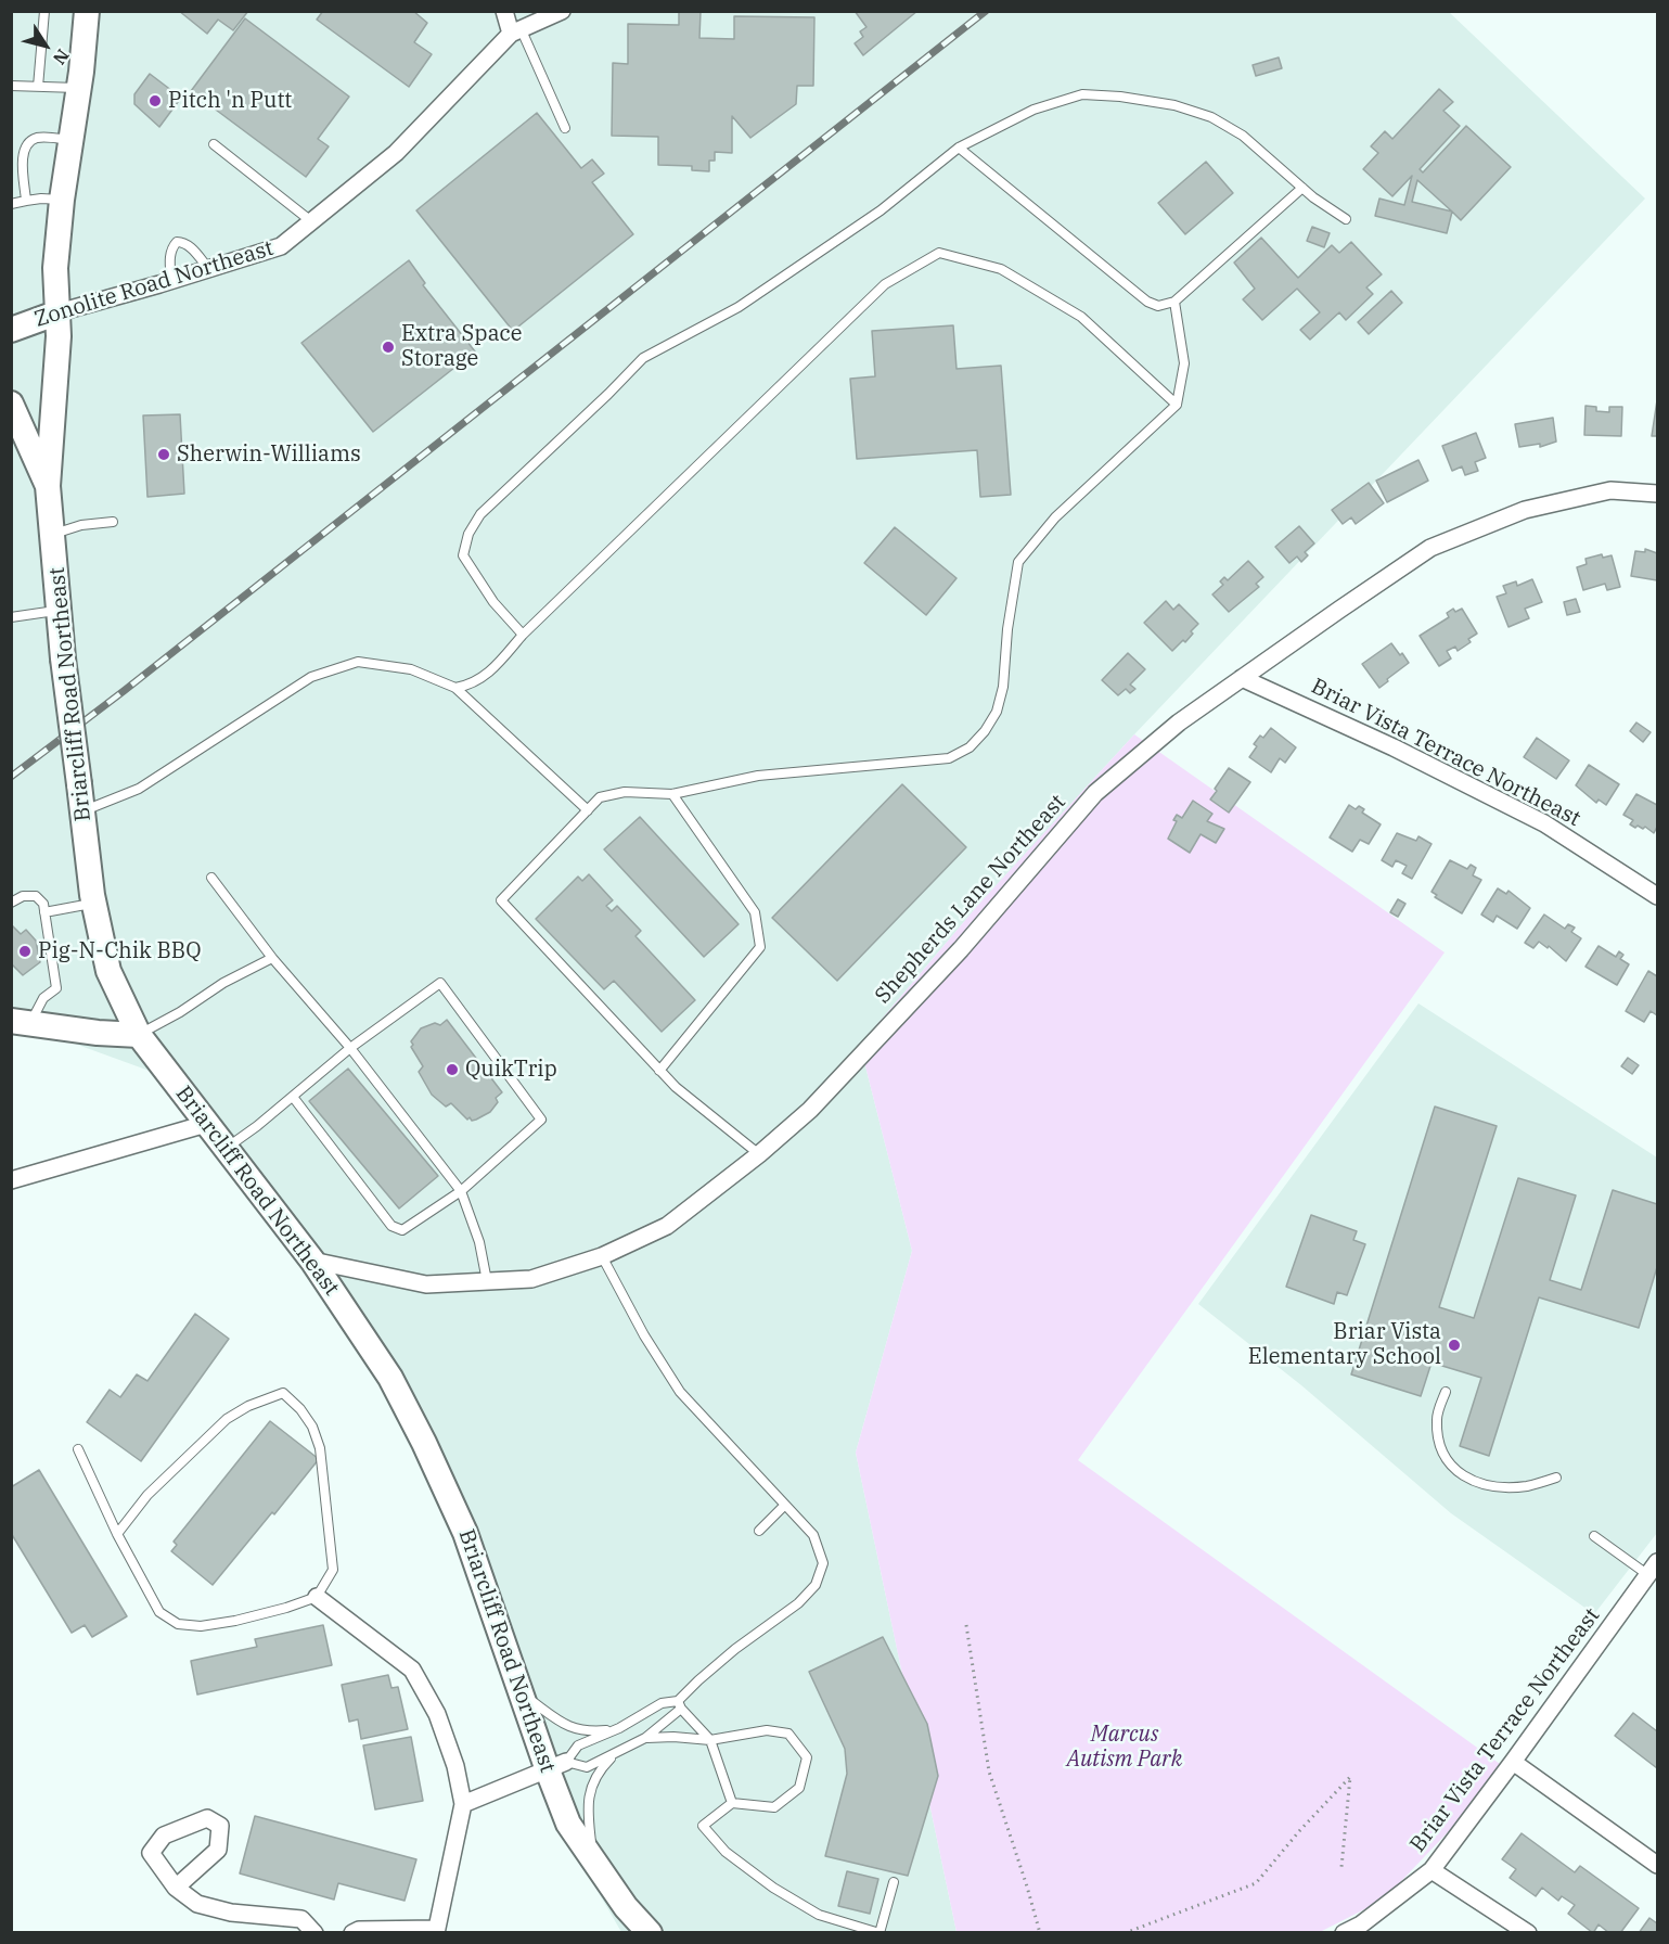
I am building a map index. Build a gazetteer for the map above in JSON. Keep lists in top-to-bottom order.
{
  "streets": {
    "main road": ["Zonolite Road Northeast", "Briarcliff Road Northeast"],
    "street": ["Briar Vista Terrace Northeast", "Shepherds Lane Northeast"]
  },
  "crossings": [
    ["Briarcliff Road Northeast", "Shepherds Lane Northeast"],
    ["Briar Vista Terrace Northeast", "Shepherds Lane Northeast"]
  ],
  "parks": ["Marcus Autism Park"],
  "places": [
    "Pitch 'n Putt",
    "Extra Space Storage",
    "Sherwin-Williams",
    "Pig-N-Chik BBQ",
    "QuikTrip",
    "Briar Vista Elementary School"
  ],
  "north": "bottom right"
}
